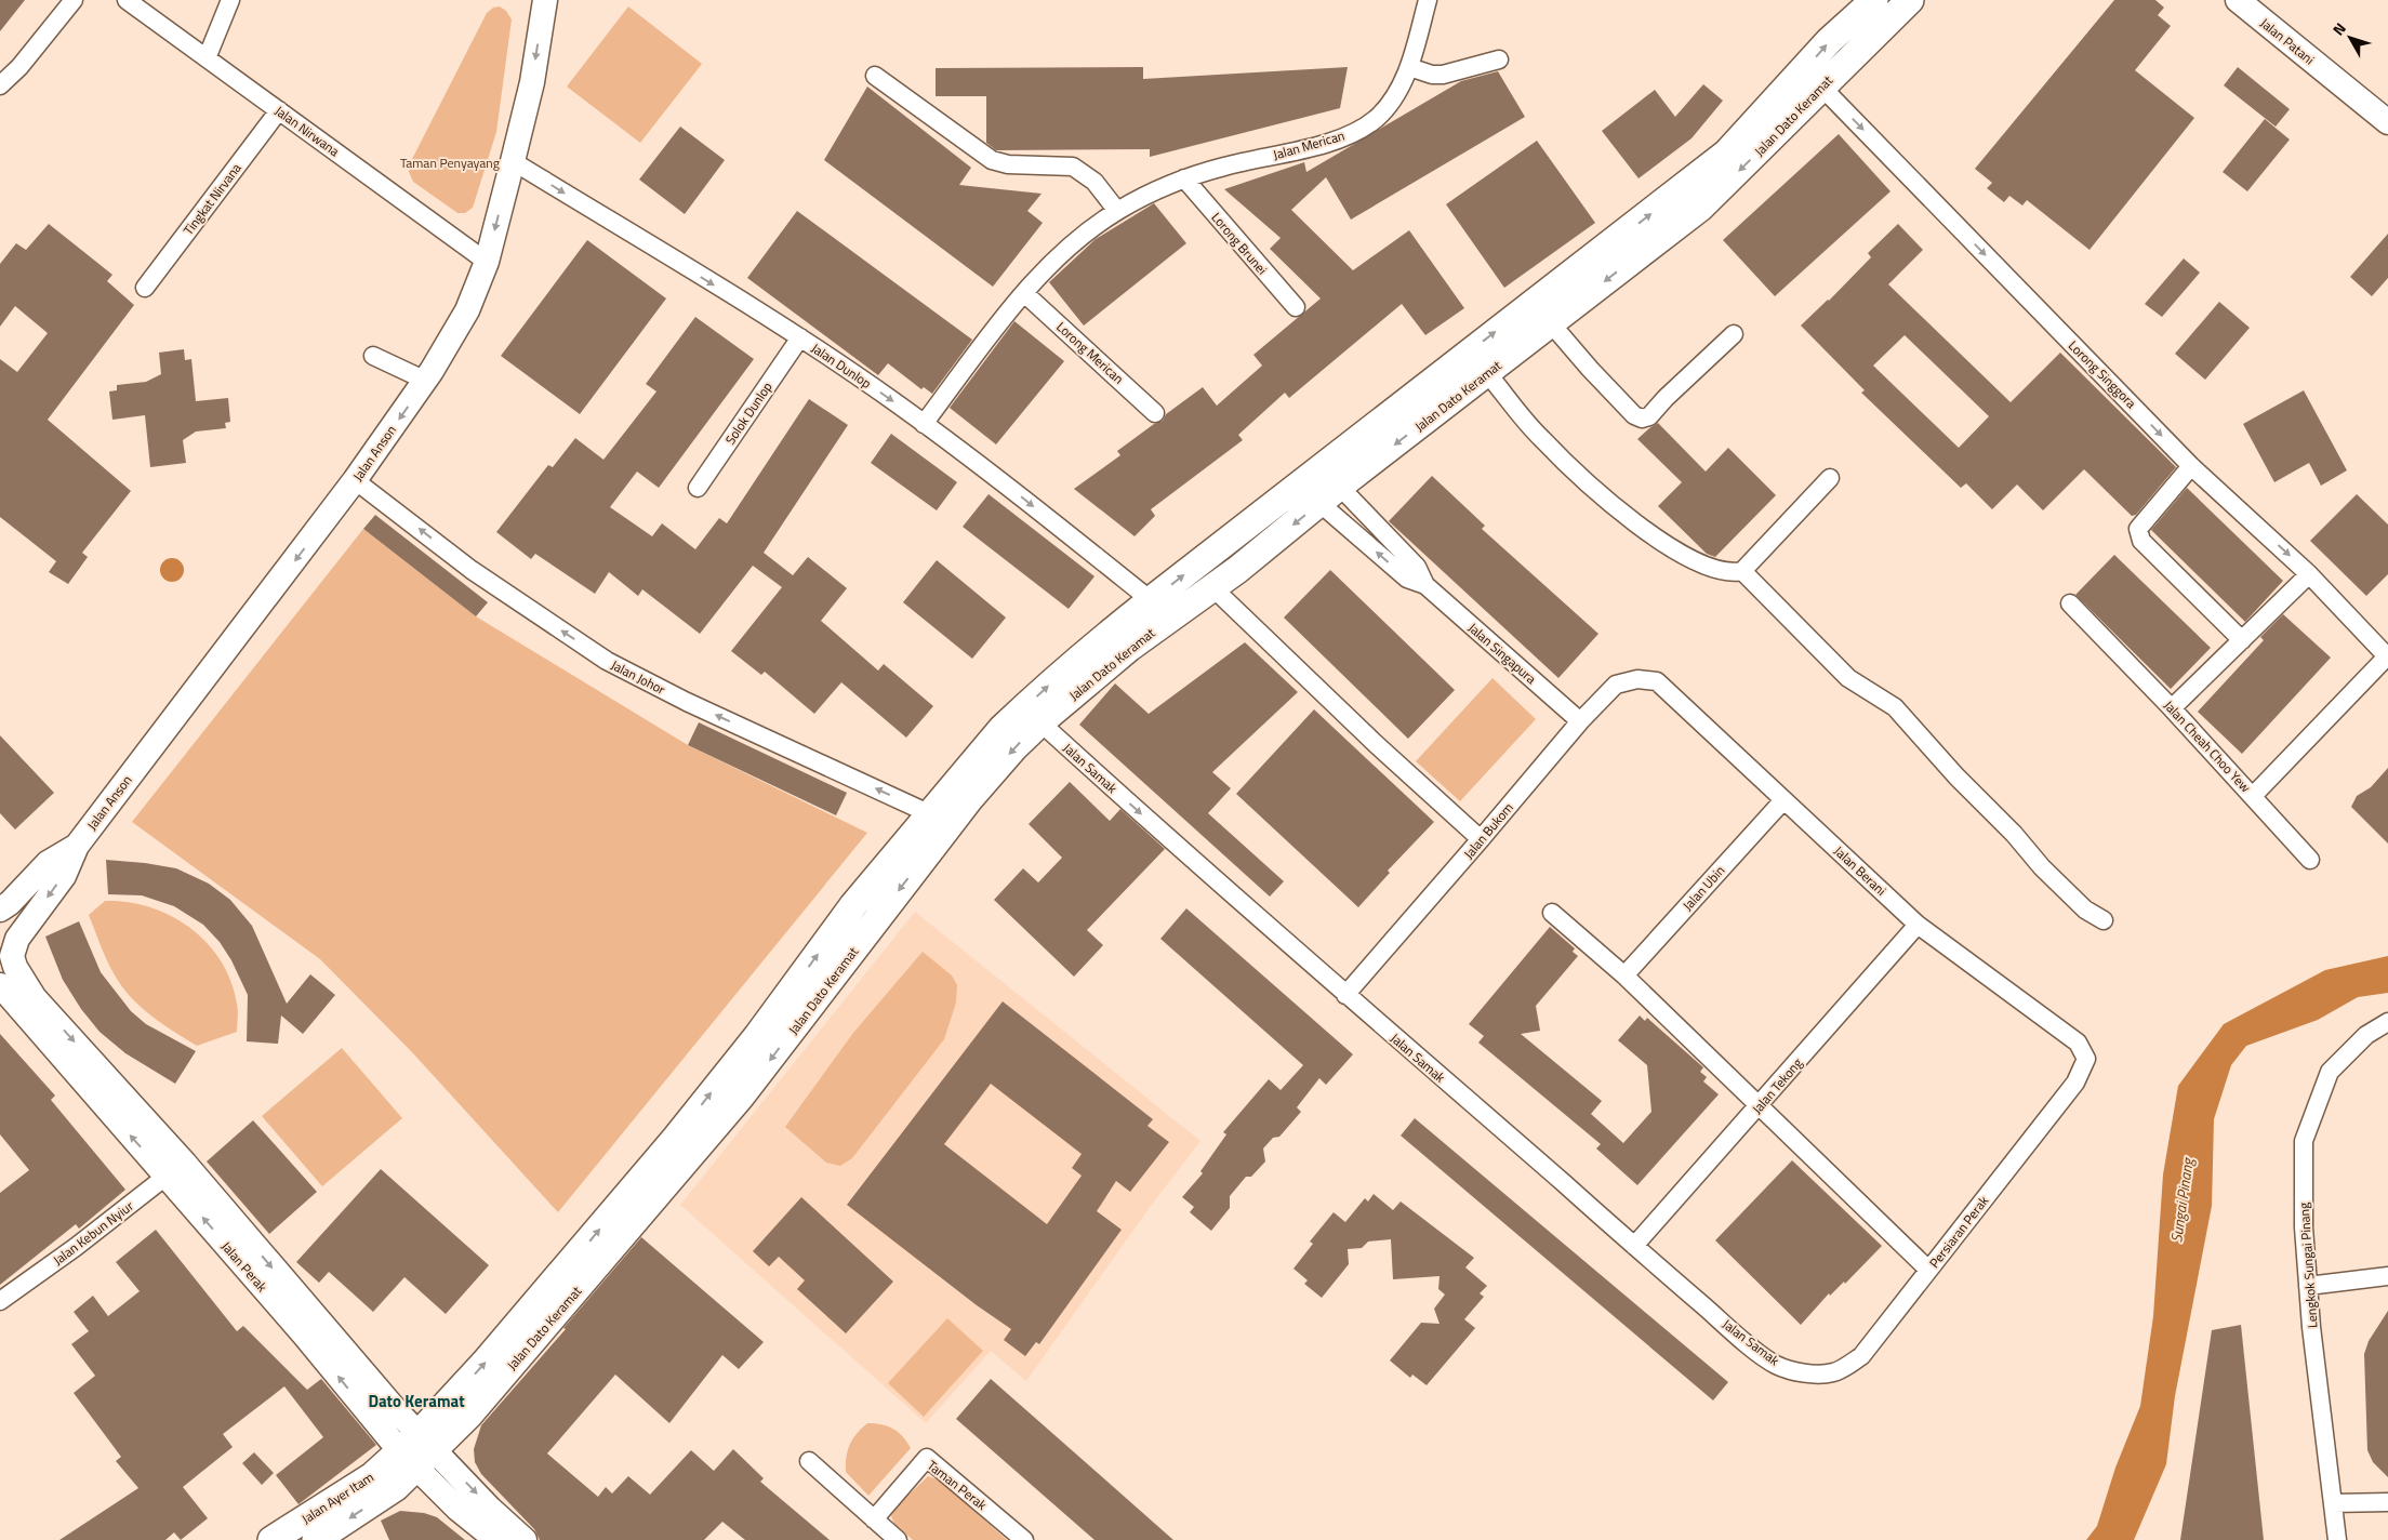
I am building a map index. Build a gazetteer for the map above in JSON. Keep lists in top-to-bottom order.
{
  "streets": {
    "main road": [
      "Jalan Patani",
      "Jalan Dato Keramat",
      "Jalan Anson",
      "Jalan Perak",
      "Jalan Ayer Itam"
    ],
    "street": [
      "Jalan Nirwana",
      "Jalan Merican",
      "Tingkat Nirvana",
      "Lorong Brunei",
      "Lorong Merican",
      "Jalan Dunlop",
      "Lorong Singgora",
      "Solok Dunlop",
      "Jalan Singapura",
      "Jalan Johor",
      "Jalan Cheah Choo Yew",
      "Jalan Samak",
      "Jalan Bukom",
      "Jalan Berani",
      "Jalan Ubin",
      "Jalan Tekong",
      "Persiaran Perak",
      "Jalan Kebun Nyiur",
      "Lengkok Sungai Pinang",
      "Taman Perak"
    ]
  },
  "crossings": [
    ["Jalan Dato Keramat", "Jalan Dunlop"],
    ["Jalan Dato Keramat", "Lorong Singgora"],
    ["Jalan Dato Keramat", "Jalan Singapura"],
    ["Jalan Dato Keramat", "Jalan Johor"],
    ["Jalan Dato Keramat", "Jalan Samak"],
    ["Jalan Dato Keramat", "Jalan Perak"],
    ["Jalan Dato Keramat", "Jalan Ayer Itam"],
    ["Jalan Nirwana", "Tingkat Nirvana"],
    ["Jalan Nirwana", "Jalan Anson"],
    ["Jalan Merican", "Lorong Brunei"],
    ["Jalan Merican", "Lorong Merican"],
    ["Jalan Merican", "Jalan Dunlop"],
    ["Jalan Dunlop", "Solok Dunlop"],
    ["Jalan Dunlop", "Jalan Anson"],
    ["Lorong Singgora", "Jalan Cheah Choo Yew"],
    ["Jalan Anson", "Jalan Johor"],
    ["Jalan Anson", "Jalan Perak"],
    ["Jalan Singapura", "Jalan Bukom"],
    ["Jalan Samak", "Jalan Bukom"],
    ["Jalan Samak", "Jalan Tekong"],
    ["Jalan Samak", "Persiaran Perak"],
    ["Jalan Bukom", "Jalan Berani"],
    ["Jalan Berani", "Jalan Ubin"],
    ["Jalan Berani", "Jalan Tekong"],
    ["Jalan Berani", "Persiaran Perak"],
    ["Jalan Kebun Nyiur", "Jalan Perak"],
    ["Jalan Perak", "Jalan Ayer Itam"]
  ],
  "one_way": [
    "Jalan Dunlop",
    "Lorong Singgora",
    "Jalan Anson",
    "Jalan Johor",
    "Jalan Samak"
  ],
  "districts": ["Dato Keramat"],
  "water": ["Sungai Pinang"],
  "parks": ["Taman Penyayang"],
  "north": "top left"
}
